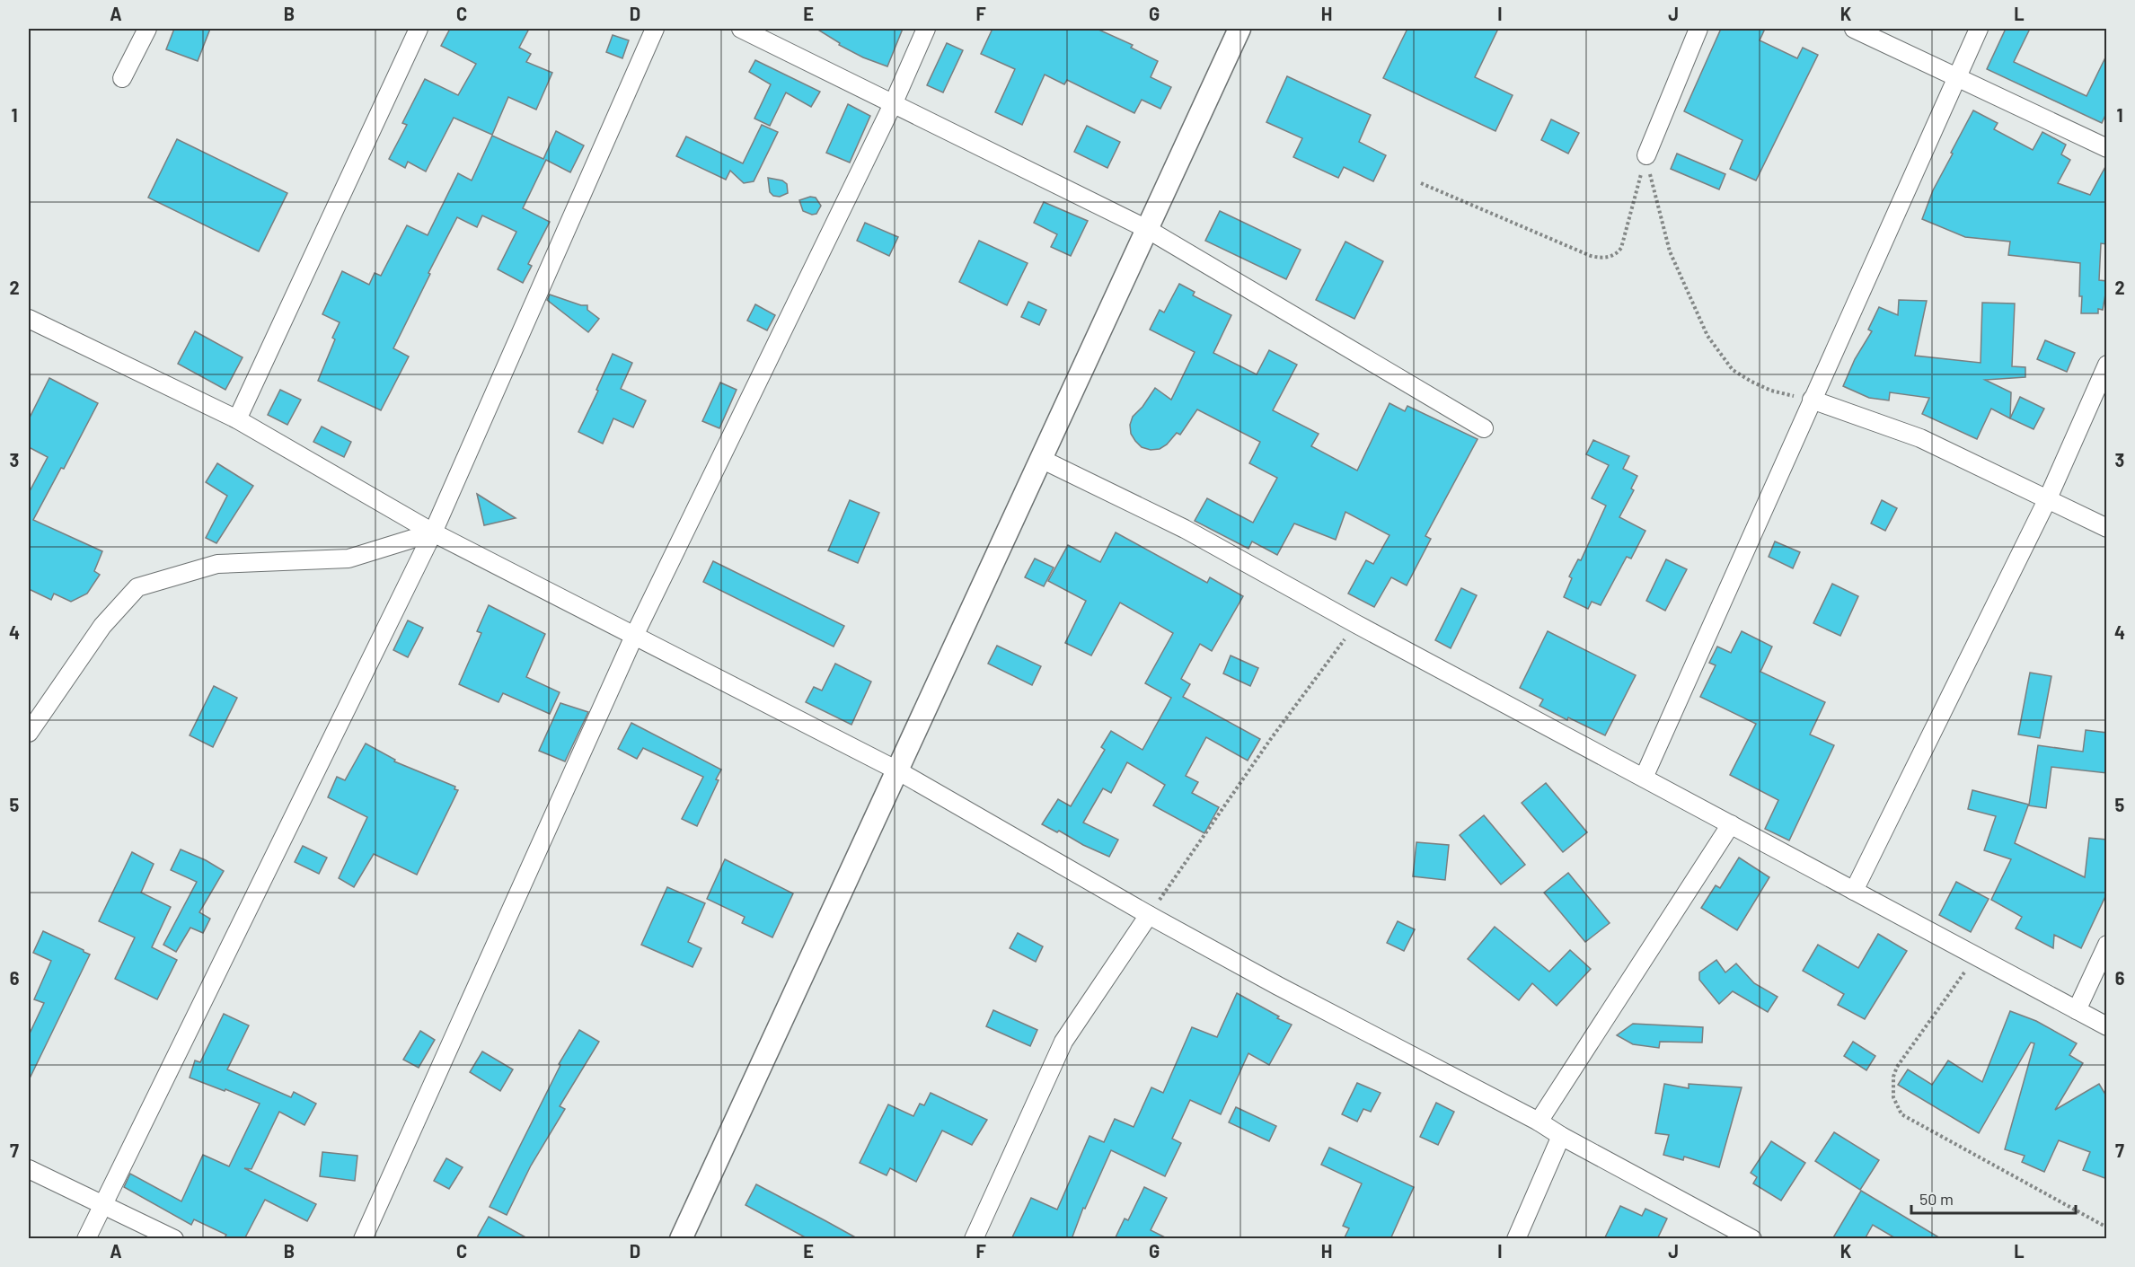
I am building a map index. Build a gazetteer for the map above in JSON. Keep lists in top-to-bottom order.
{
  "scale_bar": "50 m",
  "grid": {
    "columns": [
      "A",
      "B",
      "C",
      "D",
      "E",
      "F",
      "G",
      "H",
      "I",
      "J",
      "K",
      "L"
    ],
    "rows": [
      "1",
      "2",
      "3",
      "4",
      "5",
      "6",
      "7"
    ]
  }
}
